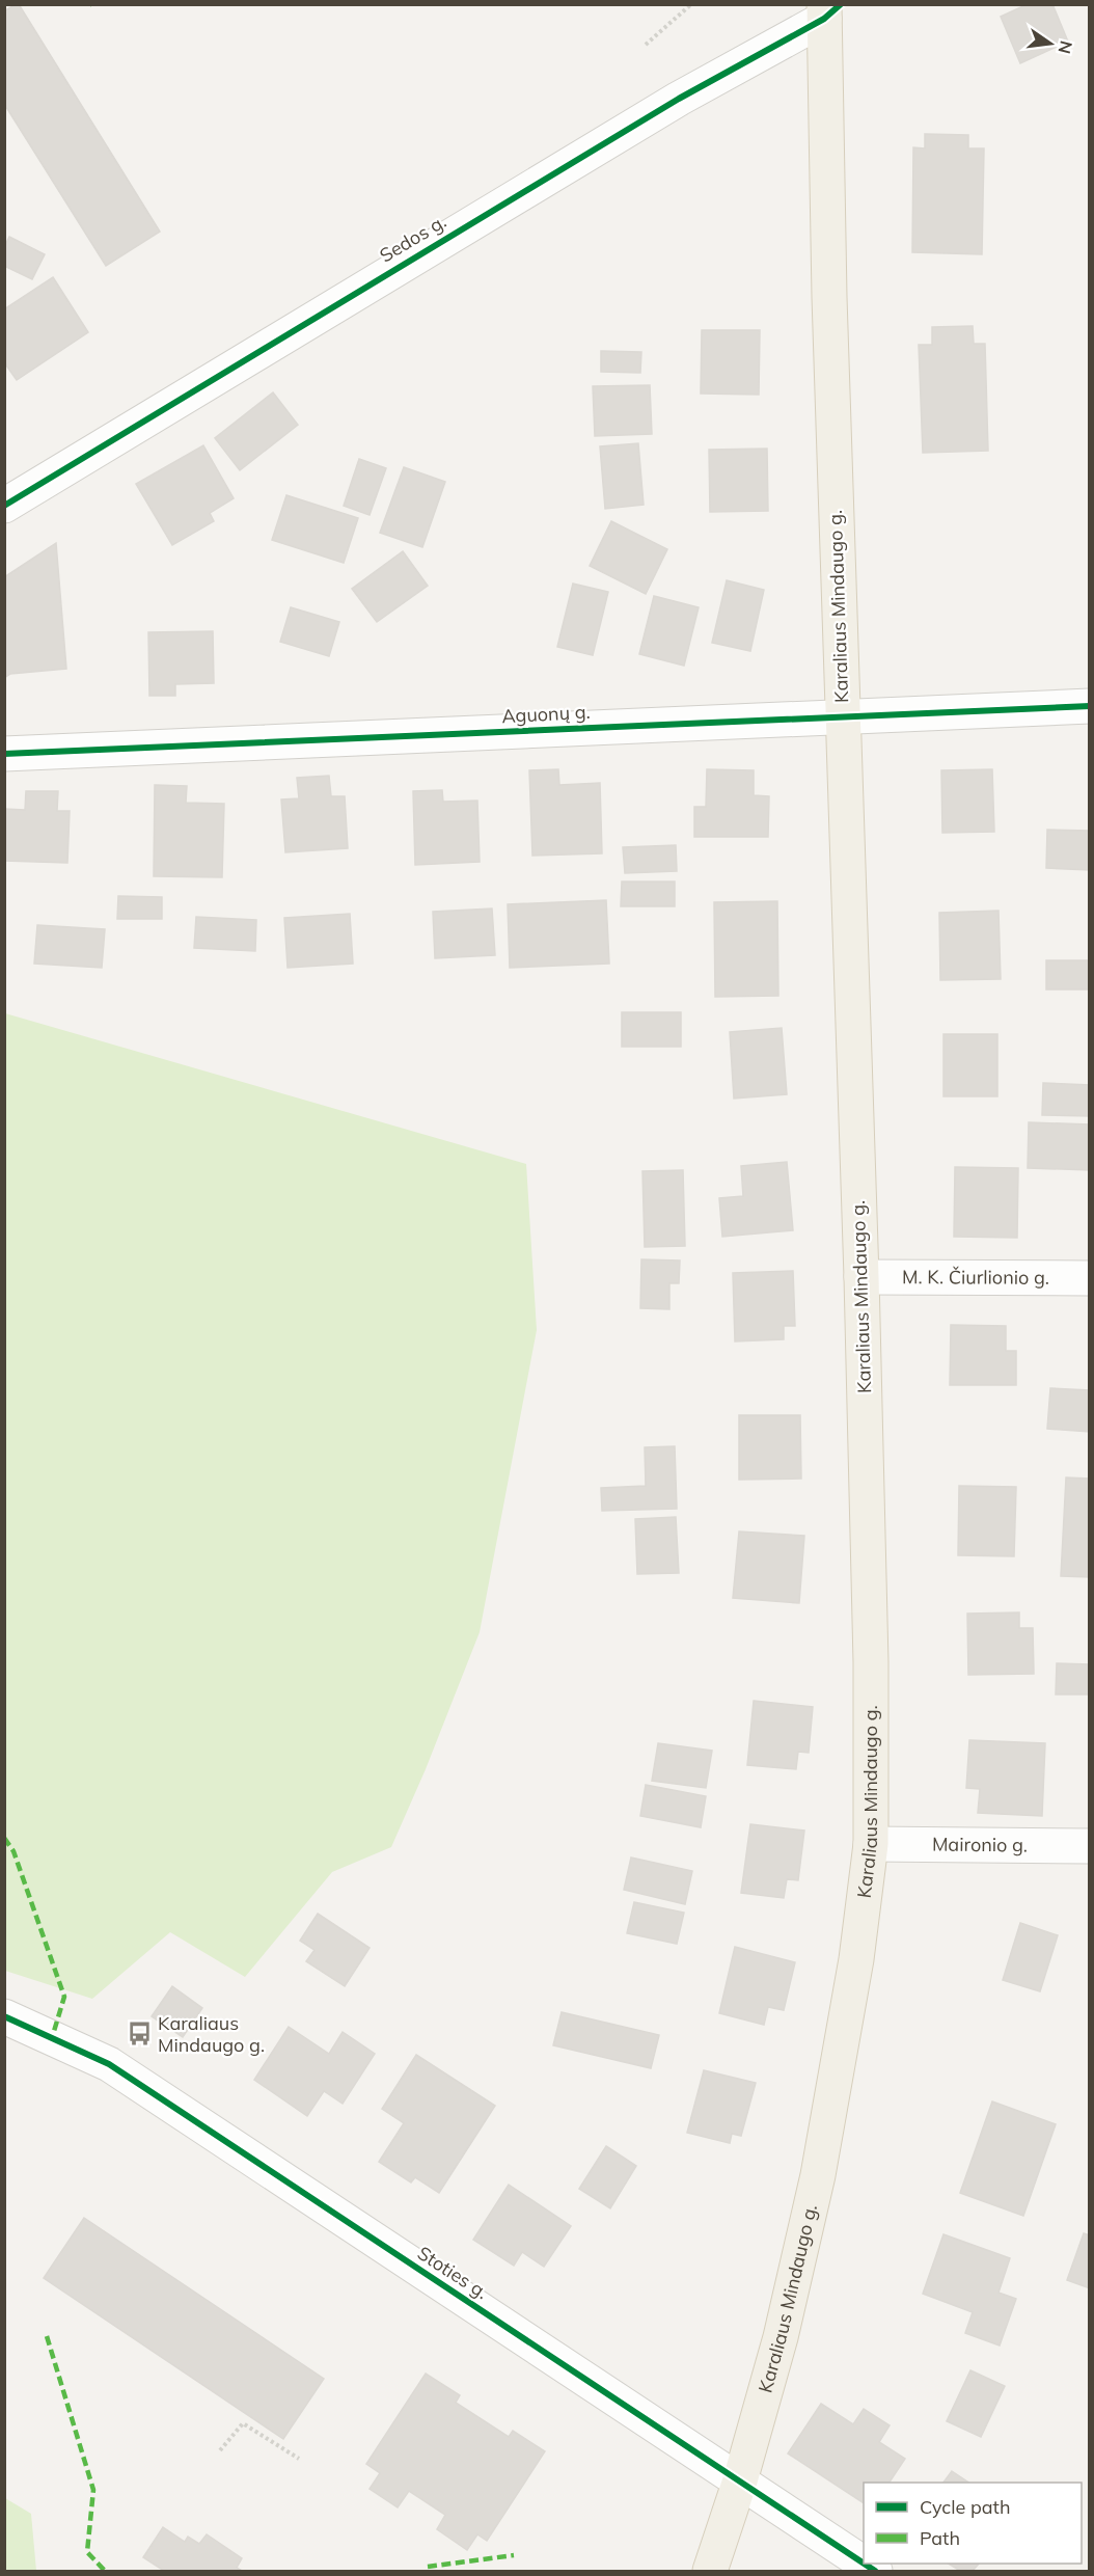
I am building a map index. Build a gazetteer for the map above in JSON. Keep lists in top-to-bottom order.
{
  "streets": {
    "main road": ["Karaliaus Mindaugo g."],
    "street": [
      "Sedos g.",
      "Aguonų g.",
      "M. K. Čiurlionio g.",
      "Maironio g.",
      "Stoties g."
    ]
  },
  "crossings": [
    ["Sedos g.", "Karaliaus Mindaugo g."],
    ["Karaliaus Mindaugo g.", "Aguonų g."],
    ["Karaliaus Mindaugo g.", "M. K. Čiurlionio g."],
    ["Karaliaus Mindaugo g.", "Maironio g."],
    ["Karaliaus Mindaugo g.", "Stoties g."]
  ],
  "places": {
    "bus stop": ["Karaliaus Mindaugo g."]
  },
  "legend": ["Cycle path", "Path"],
  "north": "right"
}
